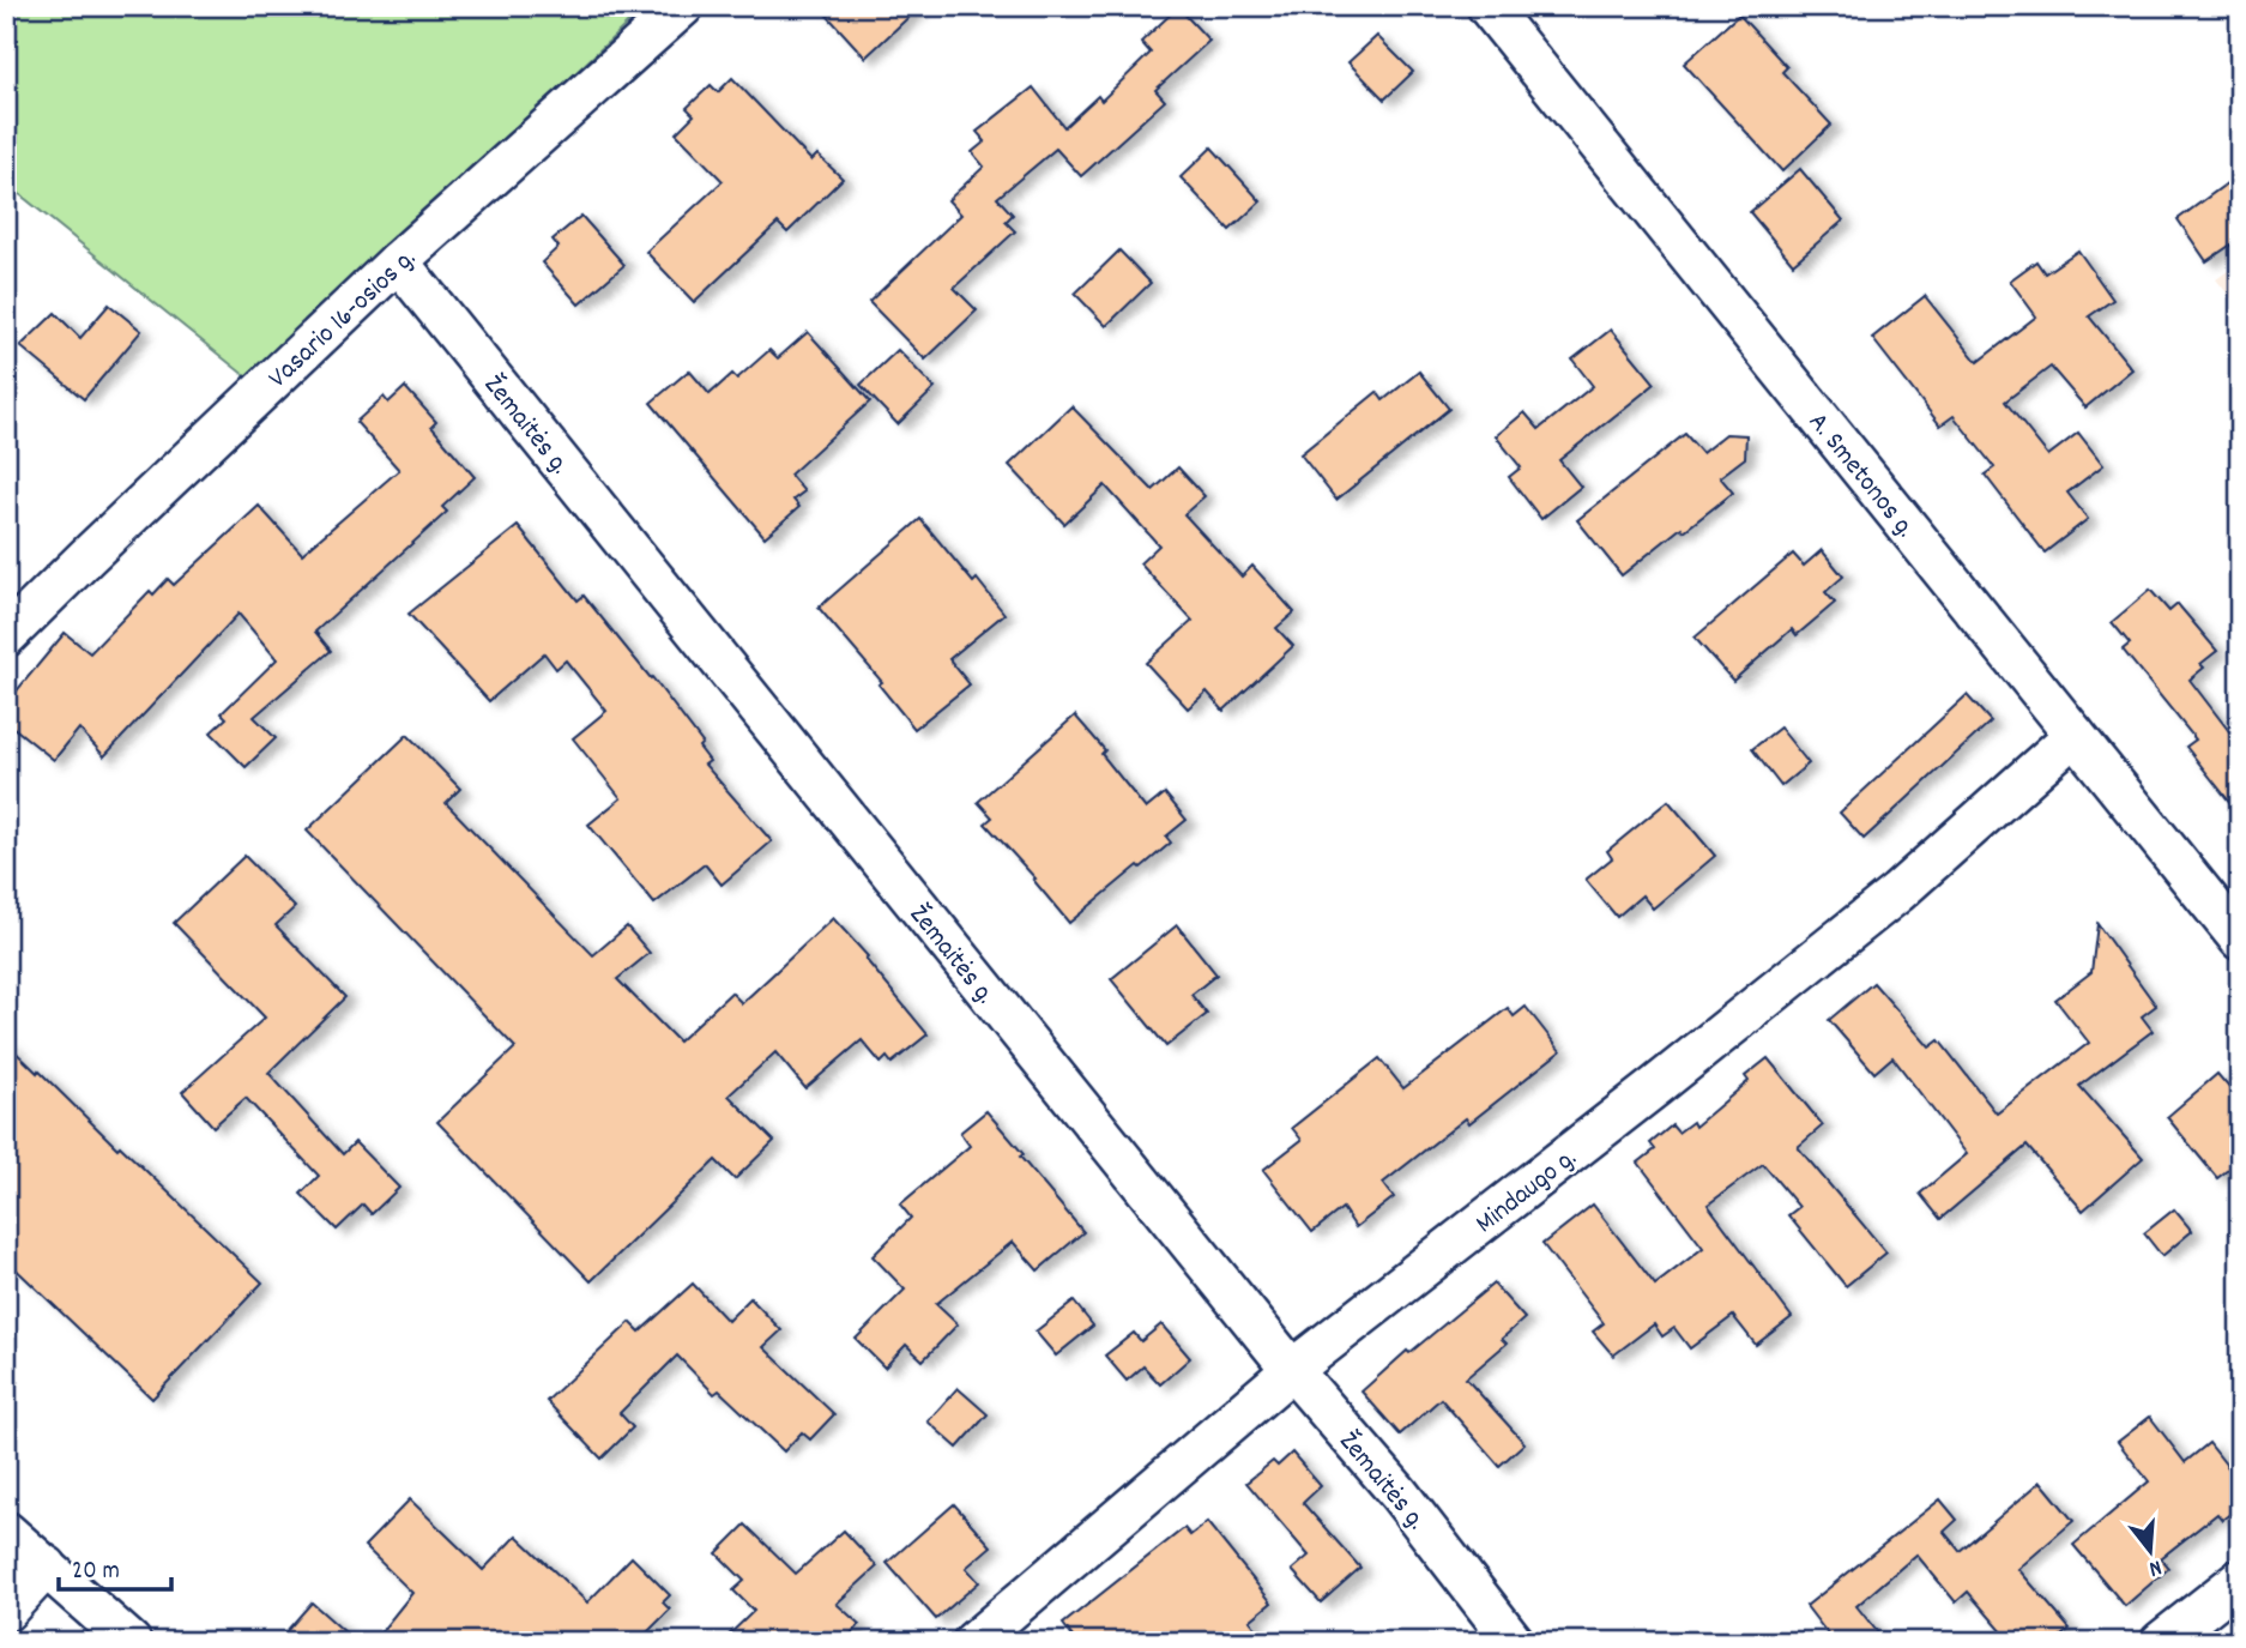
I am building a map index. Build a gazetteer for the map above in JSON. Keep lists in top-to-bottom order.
{
  "streets": {
    "street": [
      "Vasario 16-osios g.",
      "Žemaitės g.",
      "A. Smetonos g.",
      "Mindaugo g."
    ]
  },
  "crossings": [
    ["Vasario 16-osios g.", "Žemaitės g."],
    ["Žemaitės g.", "Mindaugo g."],
    ["A. Smetonos g.", "Mindaugo g."]
  ],
  "scale_bar": "20 m",
  "north": "bottom"
}
